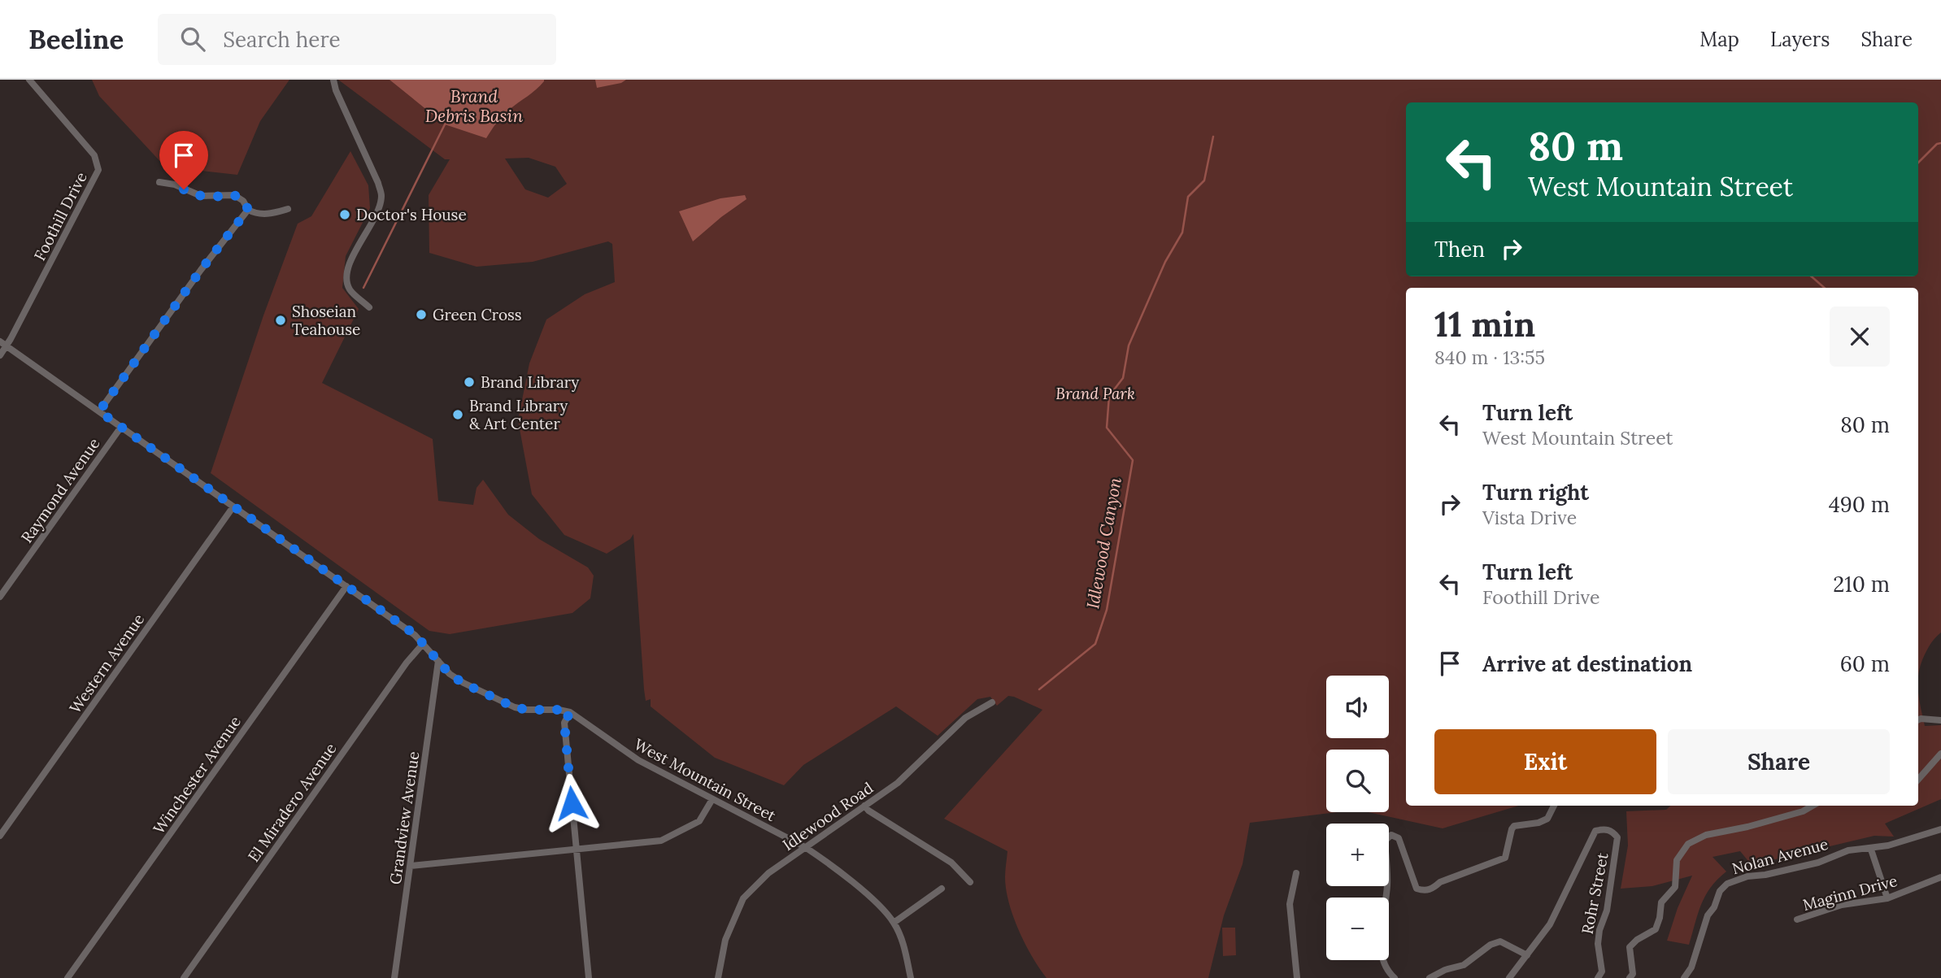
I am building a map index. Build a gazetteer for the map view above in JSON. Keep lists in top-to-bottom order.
{
  "streets": {
    "street": [
      "Foothill Drive",
      "Raymond Avenue",
      "Western Avenue",
      "Winchester Avenue",
      "West Mountain Street",
      "El Miradero Avenue",
      "Idlewood Road",
      "Grandview Avenue",
      "Nolan Avenue",
      "Maginn Drive",
      "Rohr Street"
    ]
  },
  "crossings": [
    ["West Mountain Street", "Idlewood Road"]
  ],
  "water": ["Brand Debris Basin", "Idlewood Canyon"],
  "parks": ["Brand Park"],
  "places": [
    "Doctor's House",
    "Green Cross",
    "Shoseian Teahouse",
    "Brand Library",
    "Brand Library & Art Center"
  ],
  "page": {
    "header": "Beeline",
    "search": "Search here",
    "nav": ["Map", "Layers", "Share"],
    "turn": ["80 m", "West Mountain Street"],
    "then": "Then",
    "heading": ["11 min", "840 m · 13:55"],
    "list": [
      {
        "name": "Turn left",
        "note": "West Mountain Street",
        "value": "80 m"
      },
      {
        "name": "Turn right",
        "note": "Vista Drive",
        "value": "490 m"
      },
      {
        "name": "Turn left",
        "note": "Foothill Drive",
        "value": "210 m"
      },
      {
        "name": "Arrive at destination",
        "value": "60 m"
      }
    ],
    "map_buttons": ["+", "−"],
    "buttons": ["Exit", "Share"]
  }
}
